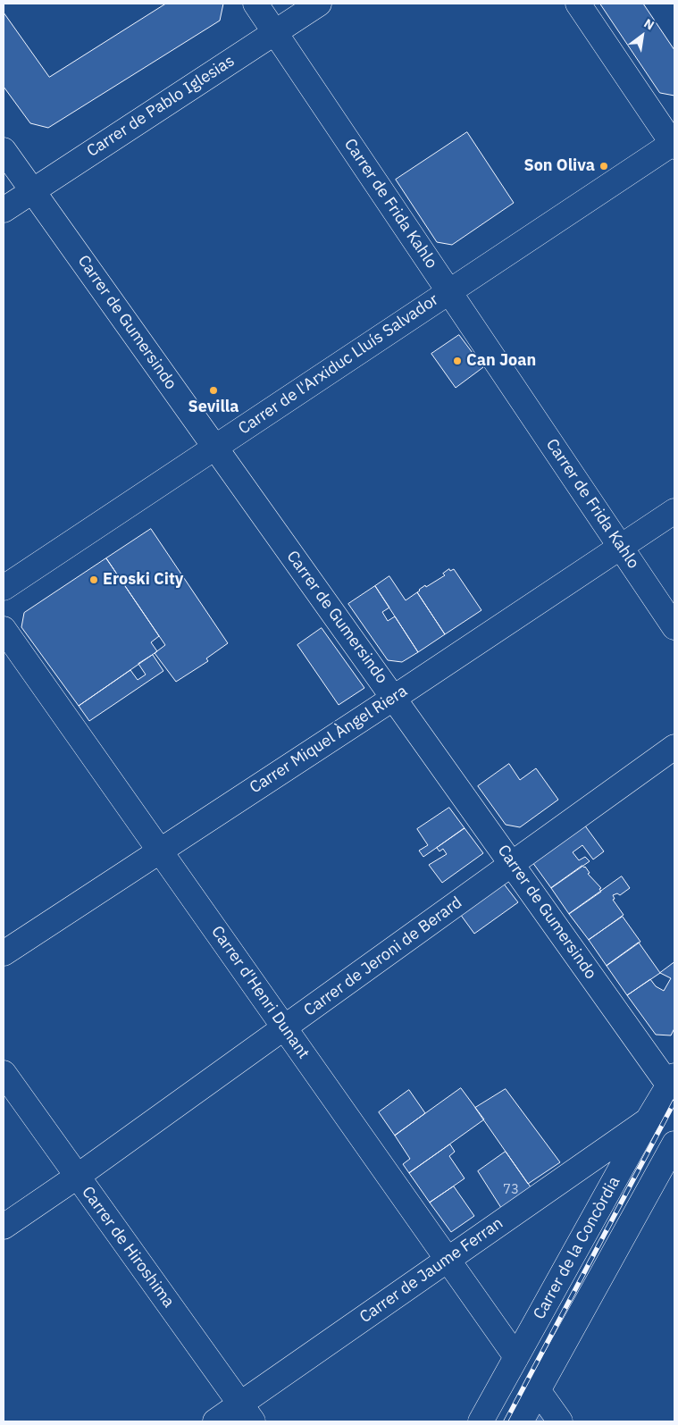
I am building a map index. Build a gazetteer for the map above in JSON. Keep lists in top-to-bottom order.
{
  "streets": {
    "street": [
      "Carrer de Pablo Iglesias",
      "Carrer de Frida Kahlo",
      "Carrer de Gumersindo",
      "Carrer de l'Arxiduc Lluís Salvador",
      "Carrer Miquel Àngel Riera",
      "Carrer de Jeroni de Berard",
      "Carrer d'Henri Dunant",
      "Carrer de Hiroshima",
      "Carrer de la Concòrdia",
      "Carrer de Jaume Ferran"
    ]
  },
  "crossings": [
    ["Carrer de Pablo Iglesias", "Carrer de Frida Kahlo"],
    ["Carrer de Pablo Iglesias", "Carrer de Gumersindo"],
    ["Carrer de Frida Kahlo", "Carrer de l'Arxiduc Lluís Salvador"],
    ["Carrer de Frida Kahlo", "Carrer Miquel Àngel Riera"],
    ["Carrer de Gumersindo", "Carrer de l'Arxiduc Lluís Salvador"],
    ["Carrer de Gumersindo", "Carrer Miquel Àngel Riera"],
    ["Carrer de Gumersindo", "Carrer de Jeroni de Berard"],
    ["Carrer de Gumersindo", "Carrer de la Concòrdia"],
    ["Carrer Miquel Àngel Riera", "Carrer d'Henri Dunant"],
    ["Carrer de Jeroni de Berard", "Carrer d'Henri Dunant"],
    ["Carrer de Jeroni de Berard", "Carrer de Hiroshima"],
    ["Carrer d'Henri Dunant", "Carrer de la Concòrdia"],
    ["Carrer d'Henri Dunant", "Carrer de Jaume Ferran"],
    ["Carrer de Hiroshima", "Carrer de Jaume Ferran"],
    ["Carrer de la Concòrdia", "Carrer de Jaume Ferran"]
  ],
  "places": [
    "Son Oliva",
    "Can Joan",
    "Sevilla",
    "Eroski City"
  ],
  "house_numbers": ["73"],
  "north": "top right"
}
